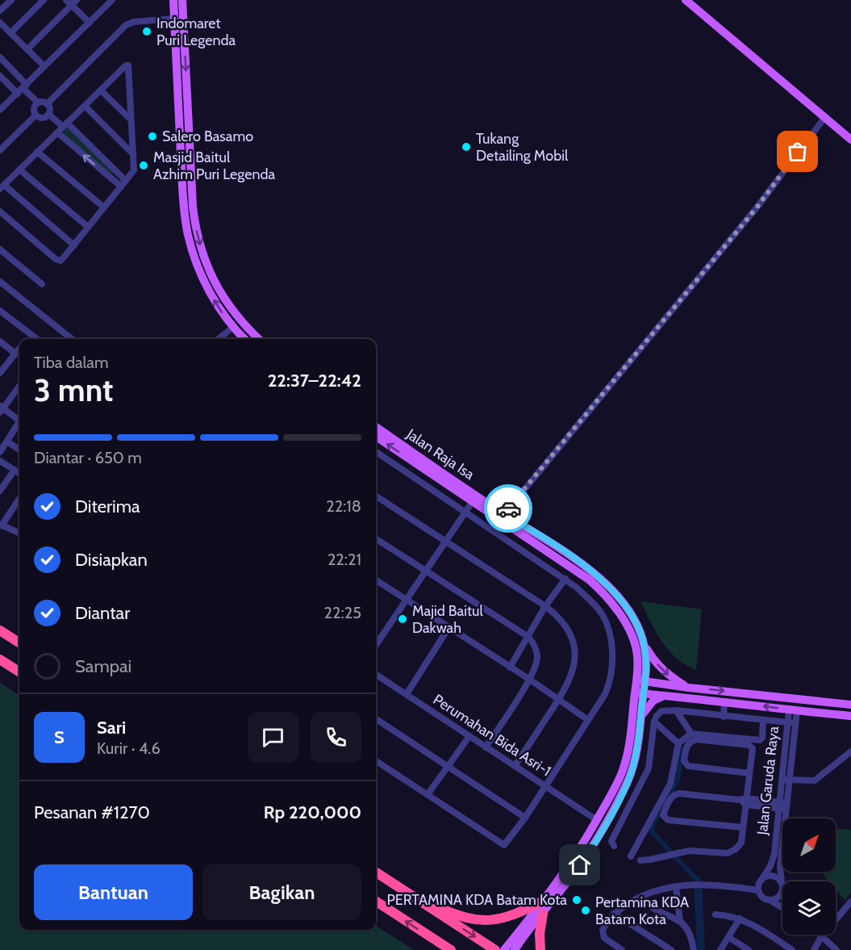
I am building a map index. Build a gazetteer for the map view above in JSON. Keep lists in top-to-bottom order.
{
  "streets": {
    "main road": ["Jalan Raja Isa"],
    "street": ["Perumahan Bida Asri-1", "Jalan Garuda Raya"]
  },
  "crossings": [
    ["Jalan Raja Isa", "Perumahan Bida Asri-1"]
  ],
  "places": [
    "Indomaret Puri Legenda",
    "Salero Basamo",
    "Tukang Detailing Mobil",
    "Masjid Baitul Azhim Puri Legenda",
    "Majid Baitul Dakwah",
    "PERTAMINA KDA Batam Kota",
    "Pertamina KDA Batam Kota"
  ],
  "north": "top right",
  "page": {
    "heading": ["3 mnt", "Tiba dalam", "22:37–22:42"],
    "panel": [
      "Sari",
      "Kurir · 4.6",
      "Pesanan #1270",
      "Rp 220,000"
    ],
    "bar": "Diantar · 650 m",
    "list": [
      ["Diterima", "22:18"],
      ["Disiapkan", "22:21"],
      ["Diantar", "22:25"],
      "Sampai"
    ],
    "round": "S",
    "buttons": ["Bantuan", "Bagikan"]
  }
}
